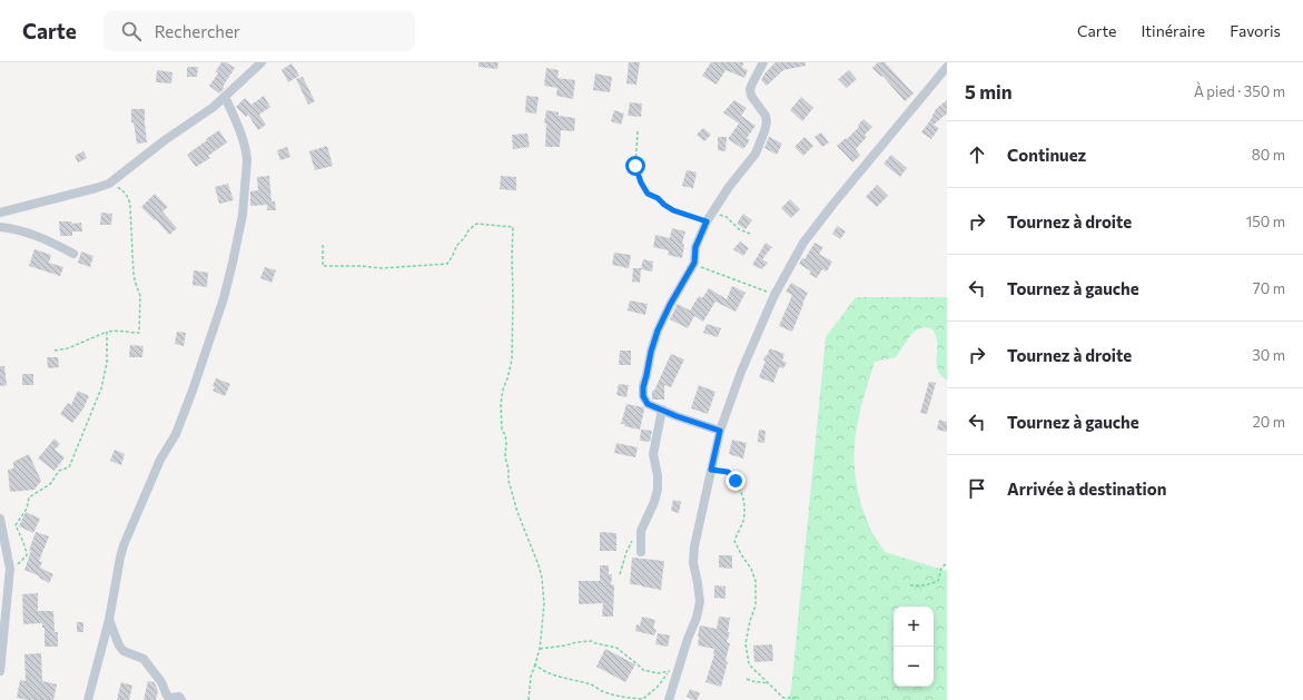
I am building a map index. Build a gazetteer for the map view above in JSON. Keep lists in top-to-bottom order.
{
  "page": {
    "header": "Carte",
    "search": "Rechercher",
    "nav": ["Carte", "Itinéraire", "Favoris"],
    "heading": ["5 min", "À pied · 350 m"],
    "list": [
      ["Continuez", "80 m"],
      ["Tournez à droite", "150 m"],
      ["Tournez à gauche", "70 m"],
      ["Tournez à droite", "30 m"],
      ["Tournez à gauche", "20 m"],
      "Arrivée à destination"
    ],
    "map_buttons": ["+", "−"]
  }
}
